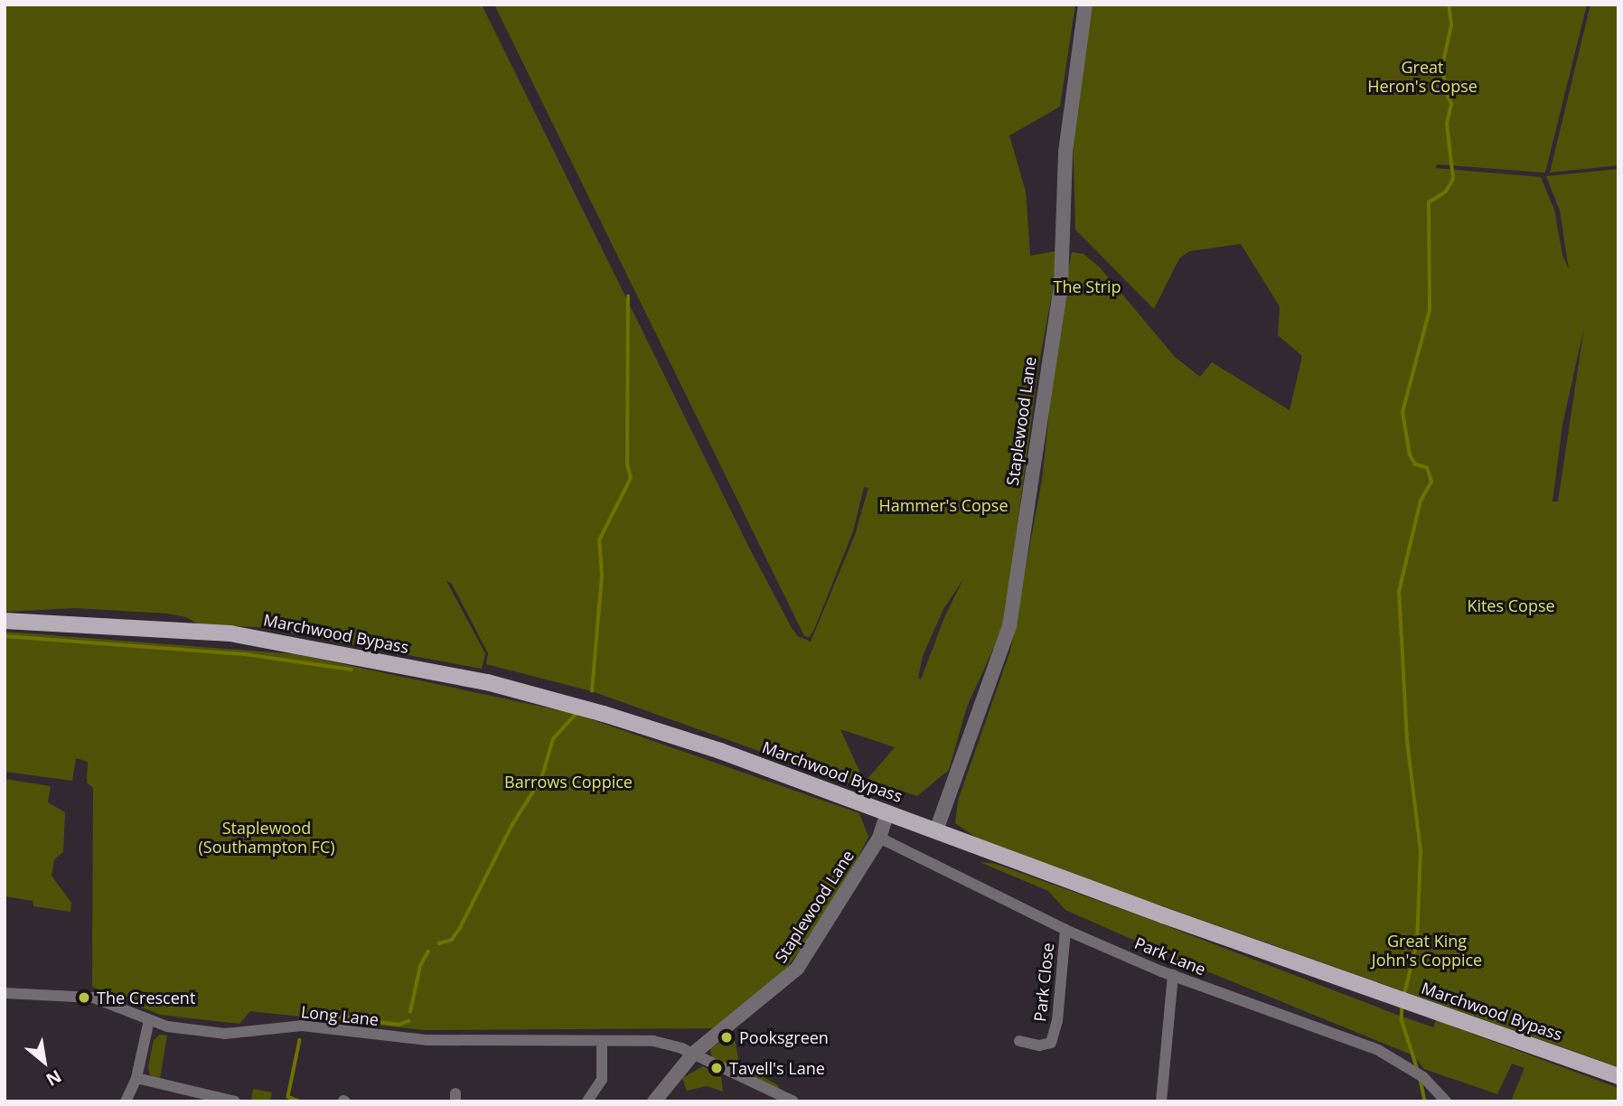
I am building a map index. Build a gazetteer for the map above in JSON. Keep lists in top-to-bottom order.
{
  "streets": {
    "main road": ["Marchwood Bypass"],
    "street": [
      "Staplewood Lane",
      "Park Lane",
      "Park Close",
      "Long Lane"
    ]
  },
  "crossings": [
    ["Staplewood Lane", "Marchwood Bypass"],
    ["Staplewood Lane", "Park Lane"],
    ["Staplewood Lane", "Long Lane"],
    ["Park Lane", "Park Close"]
  ],
  "parks": [
    "Great Heron's Copse",
    "The Strip",
    "Hammer's Copse",
    "Kites Copse",
    "Barrows Coppice",
    "Staplewood (Southampton FC)",
    "Great King John's Coppice"
  ],
  "places": ["The Crescent", "Pooksgreen", "Tavell's Lane"],
  "north": "bottom right"
}
